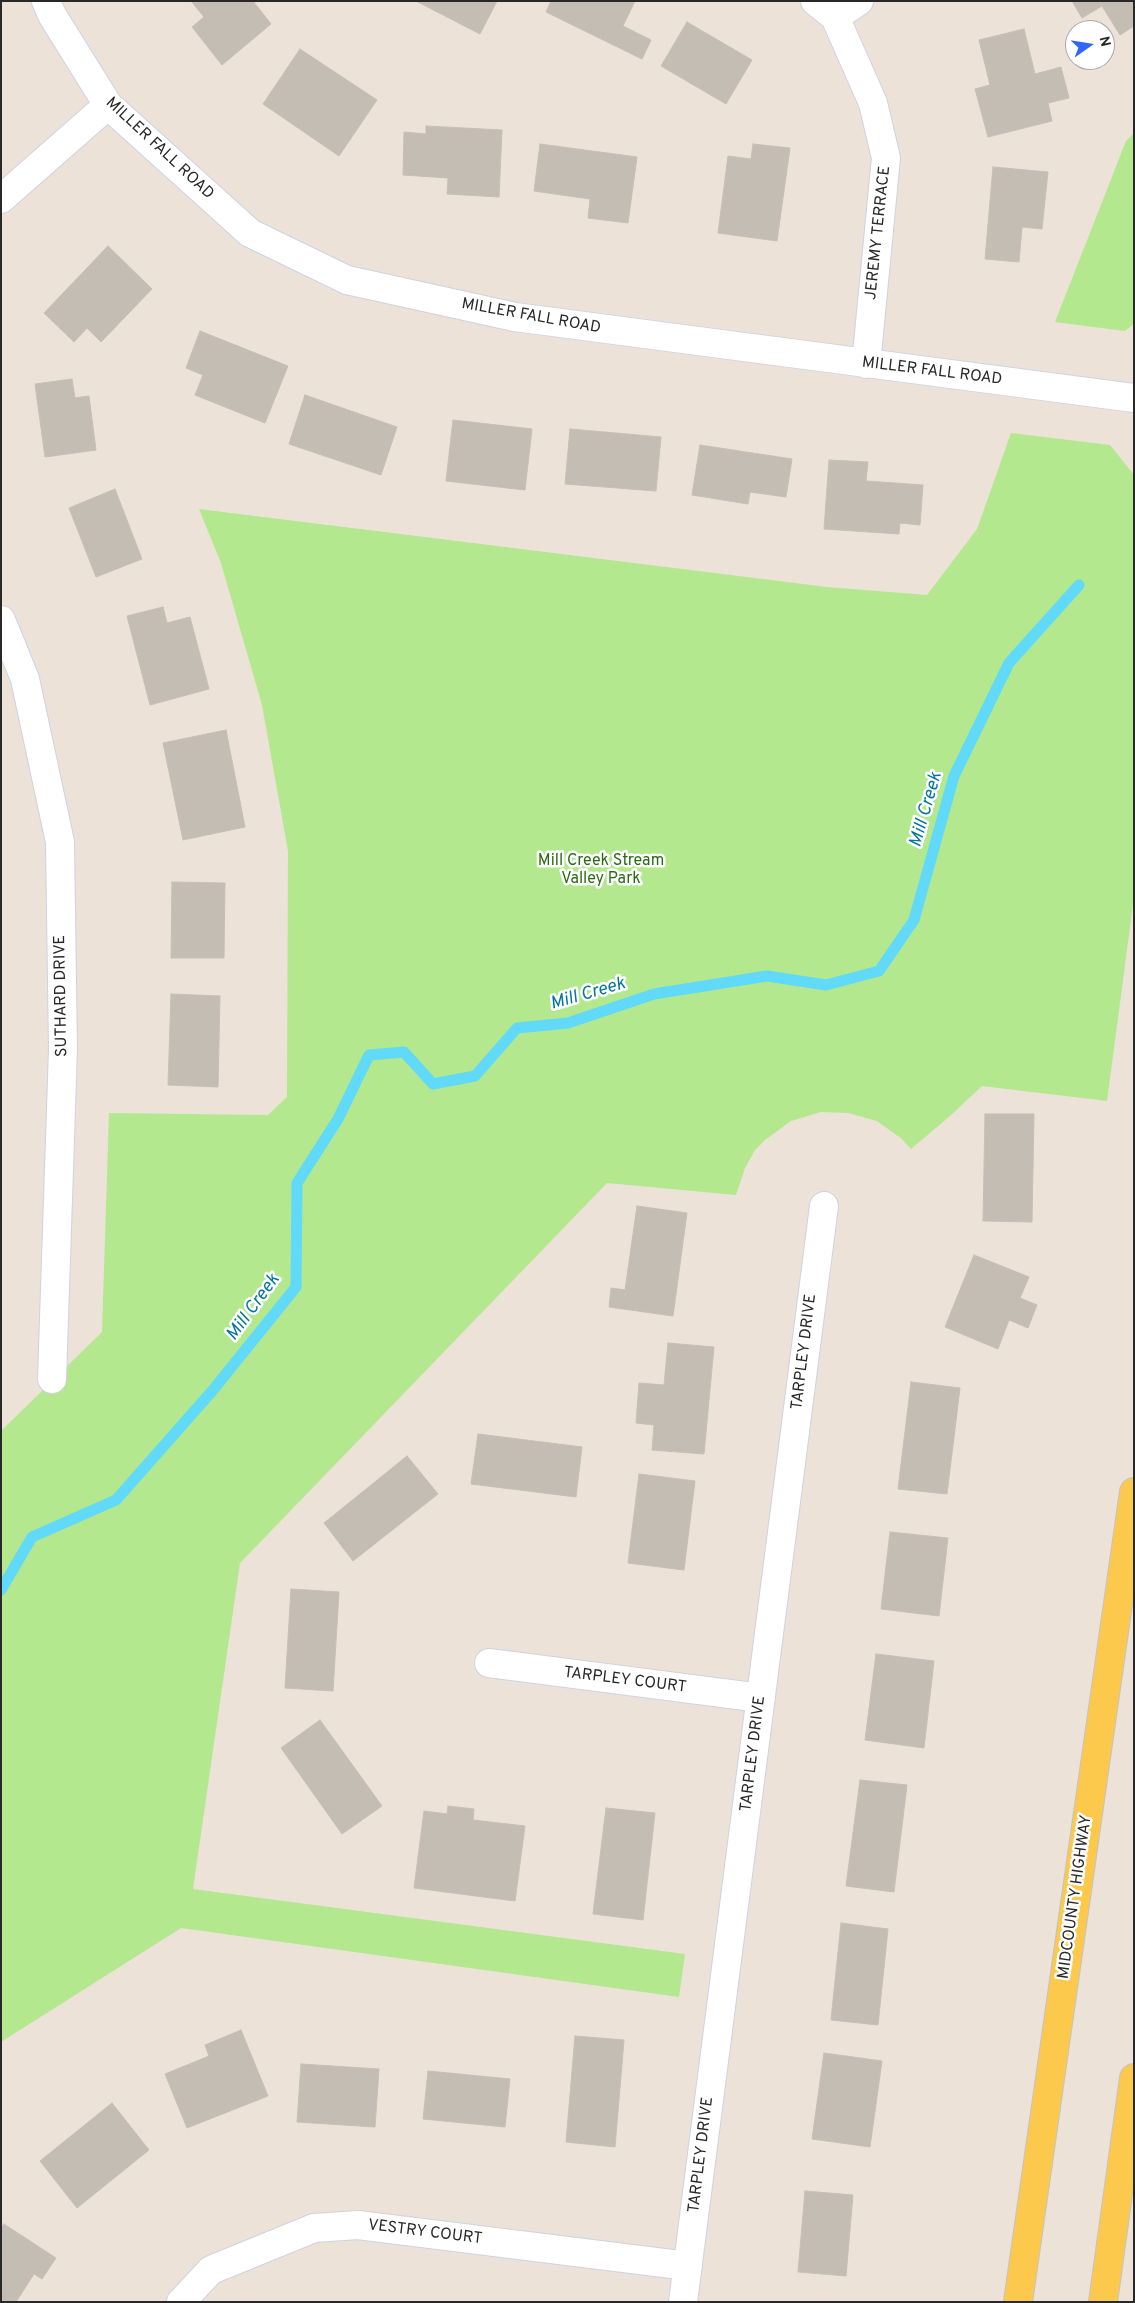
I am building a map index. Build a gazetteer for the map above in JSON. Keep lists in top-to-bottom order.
{
  "streets": {
    "main road": ["MIDCOUNTY HIGHWAY"],
    "street": [
      "MILLER FALL ROAD",
      "JEREMY TERRACE",
      "SUTHARD DRIVE",
      "TARPLEY DRIVE",
      "TARPLEY COURT",
      "VESTRY COURT"
    ]
  },
  "crossings": [
    ["MILLER FALL ROAD", "JEREMY TERRACE"],
    ["TARPLEY DRIVE", "TARPLEY COURT"],
    ["TARPLEY DRIVE", "VESTRY COURT"]
  ],
  "water": ["Mill Creek"],
  "parks": ["Mill Creek Stream Valley Park"],
  "north": "right"
}
